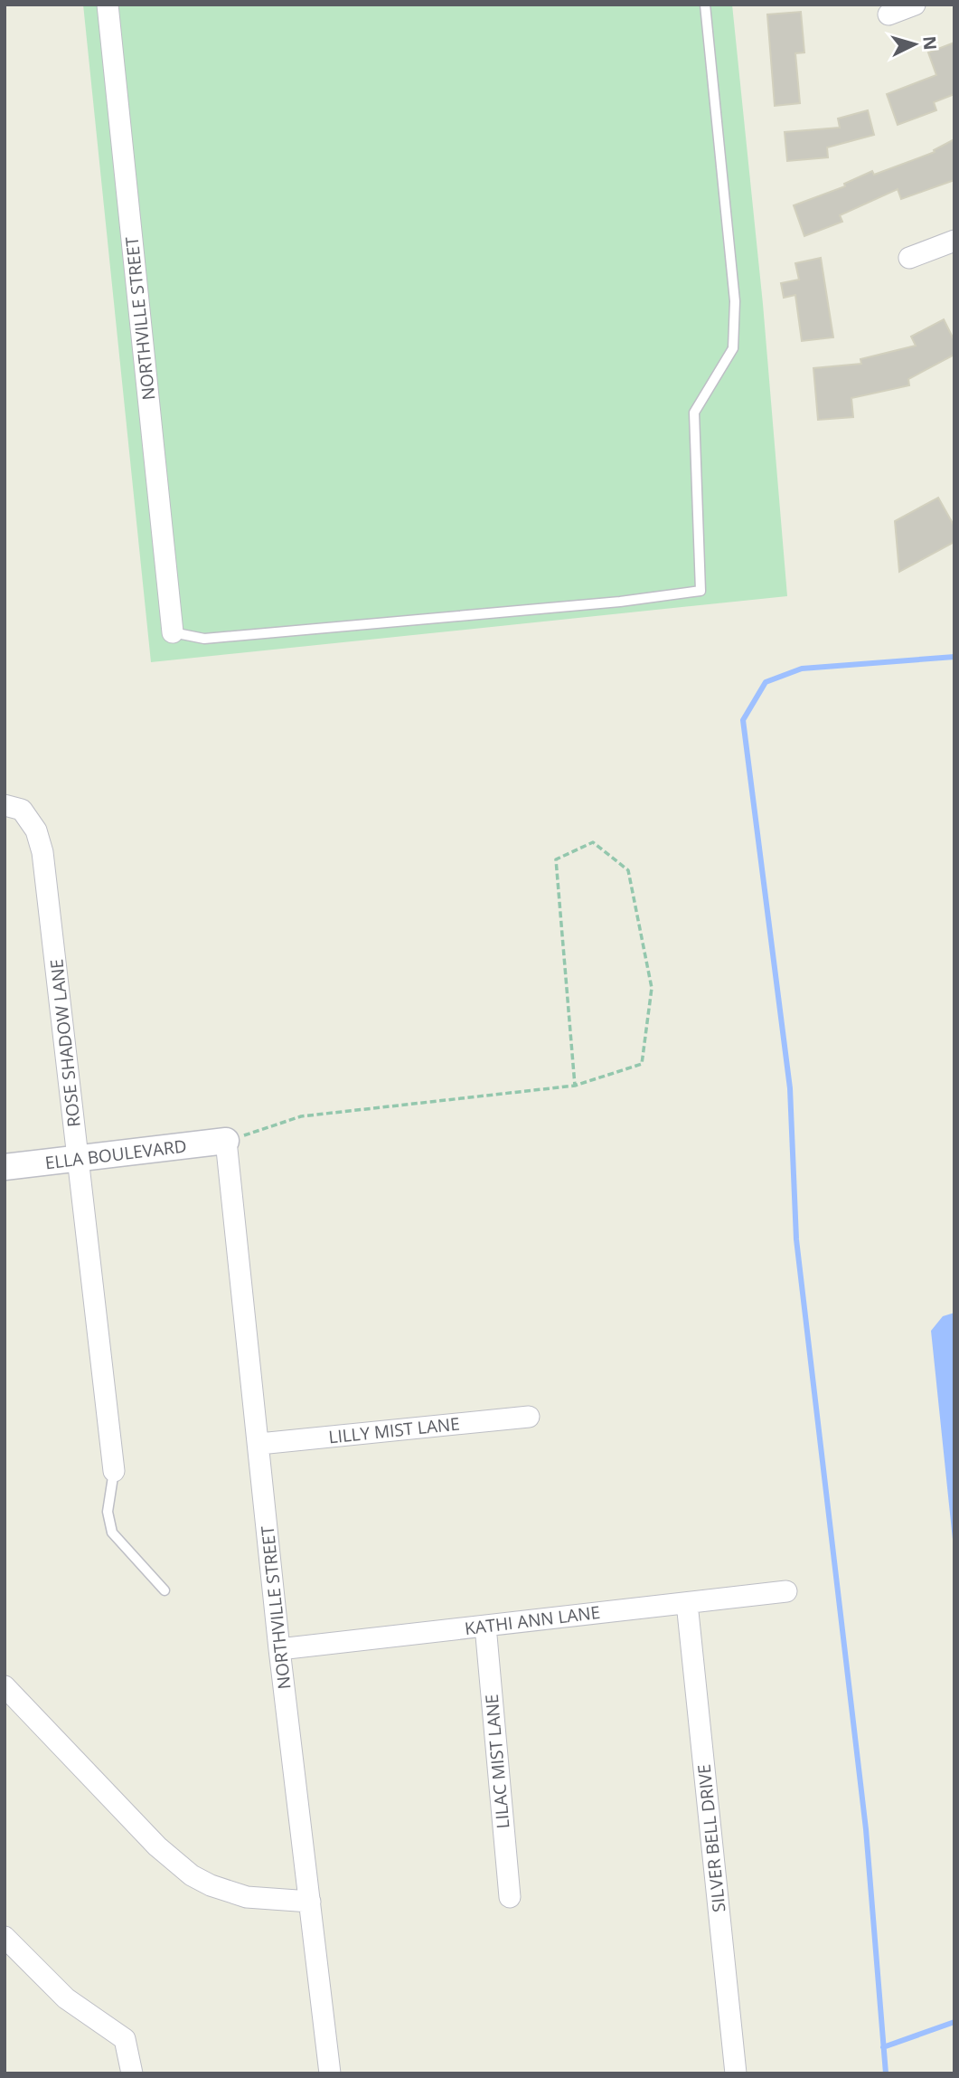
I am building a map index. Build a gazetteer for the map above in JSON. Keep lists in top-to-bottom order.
{
  "streets": {
    "street": [
      "NORTHVILLE STREET",
      "ROSE SHADOW LANE",
      "ELLA BOULEVARD",
      "LILLY MIST LANE",
      "KATHI ANN LANE",
      "LILAC MIST LANE",
      "SILVER BELL DRIVE"
    ]
  },
  "crossings": [
    ["NORTHVILLE STREET", "ELLA BOULEVARD"],
    ["NORTHVILLE STREET", "LILLY MIST LANE"],
    ["NORTHVILLE STREET", "KATHI ANN LANE"],
    ["ROSE SHADOW LANE", "ELLA BOULEVARD"],
    ["KATHI ANN LANE", "LILAC MIST LANE"],
    ["KATHI ANN LANE", "SILVER BELL DRIVE"]
  ],
  "north": "right"
}
